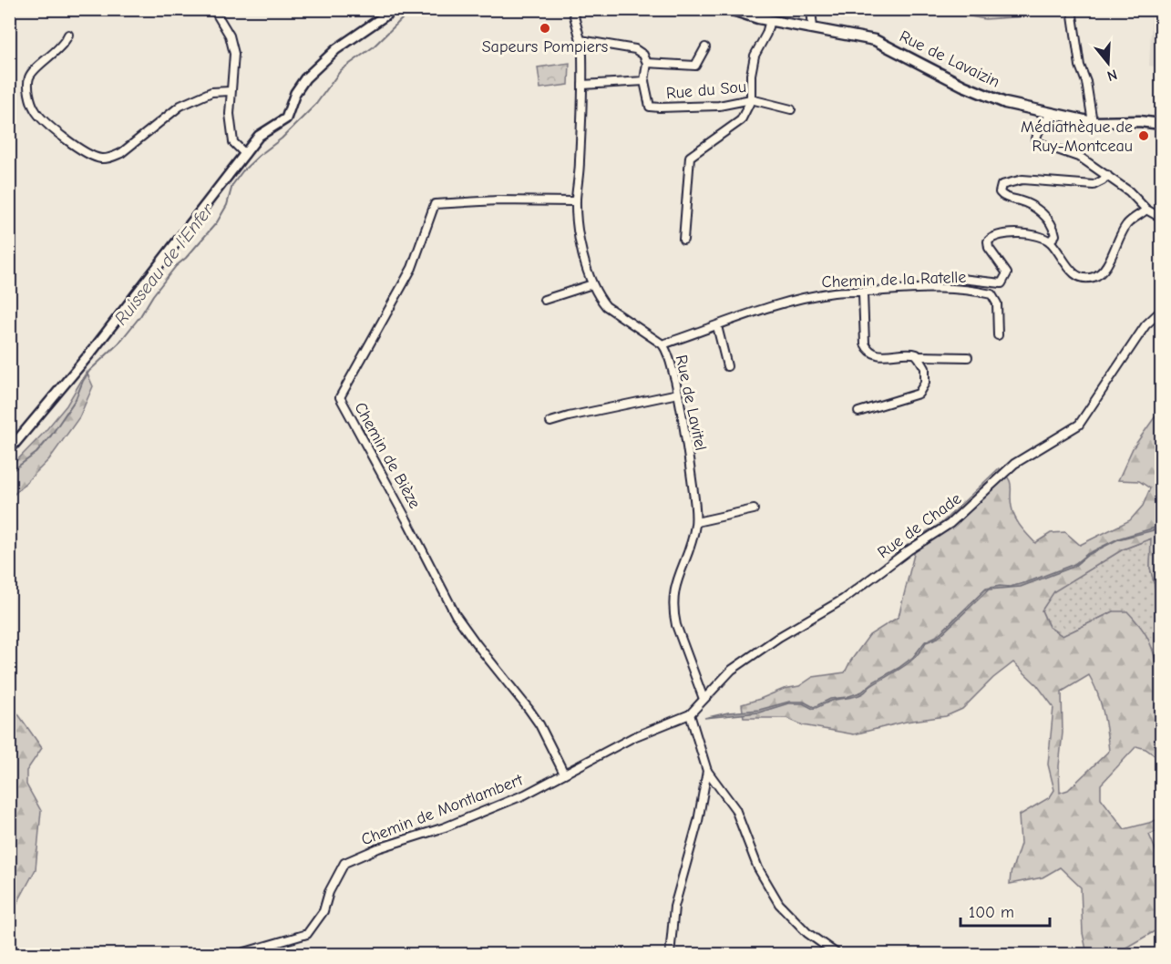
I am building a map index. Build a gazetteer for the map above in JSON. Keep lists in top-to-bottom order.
{
  "streets": {
    "main road": ["Rue de Lavaizin"],
    "street": [
      "Rue du Sou",
      "Chemin de la Ratelle",
      "Rue de Lavitel",
      "Chemin de Bièze",
      "Rue de Chade",
      "Chemin de Montlambert"
    ]
  },
  "crossings": [
    ["Rue du Sou", "Rue de Lavitel"],
    ["Chemin de la Ratelle", "Rue de Lavitel"],
    ["Rue de Lavitel", "Chemin de Bièze"],
    ["Rue de Lavitel", "Rue de Chade"],
    ["Chemin de Bièze", "Chemin de Montlambert"],
    ["Rue de Chade", "Chemin de Montlambert"]
  ],
  "water": ["Ruisseau de l'Enfer"],
  "places": ["Sapeurs Pompiers", "Médiathèque de Ruy-Montceau"],
  "scale_bar": "100 m",
  "north": "bottom"
}
